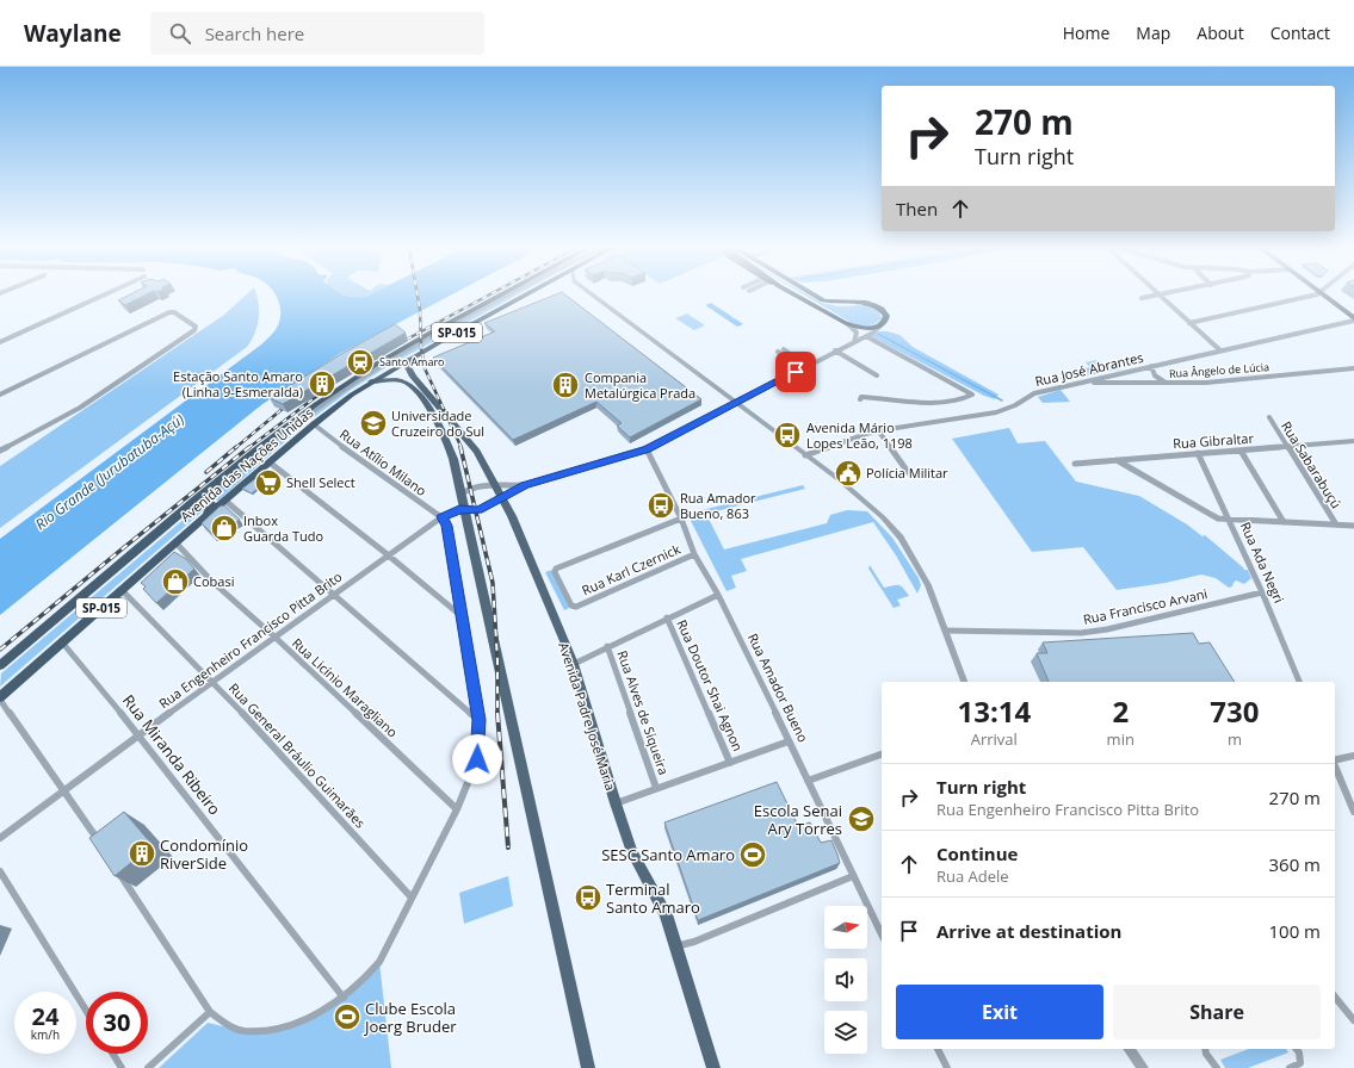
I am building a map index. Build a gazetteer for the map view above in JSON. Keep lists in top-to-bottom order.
{
  "streets": {
    "highway": ["SP-015", "Avenida das Nações Unidas"],
    "main road": ["Avenida Padre José Maria"],
    "street": [
      "Rua José Abrantes",
      "Rua Ângelo de Lúcia",
      "Rua Gibraltar",
      "Rua Atílio Milano",
      "Rua Sabarabuçú",
      "Rua Ada Negri",
      "Rua Karl Czernick",
      "Rua Francisco Arvani",
      "Rua Engenheiro Francisco Pitta Brito",
      "Rua Doutor Shai Agnon",
      "Rua Licínio Maragliano",
      "Rua Amador Bueno",
      "Rua Alves de Siqueira",
      "Rua Miranda Ribeiro",
      "Rua General Bráulio Guimarães"
    ]
  },
  "crossings": [
    ["Rua José Abrantes", "Rua Ângelo de Lúcia"],
    ["Rua Gibraltar", "Rua Sabarabuçú"],
    ["Rua Gibraltar", "Rua Ada Negri"],
    ["Rua Atílio Milano", "Avenida das Nações Unidas"],
    ["Rua Atílio Milano", "Rua Engenheiro Francisco Pitta Brito"],
    ["Avenida das Nações Unidas", "Rua Licínio Maragliano"],
    ["Avenida das Nações Unidas", "Avenida Padre José Maria"],
    ["Avenida das Nações Unidas", "Rua Miranda Ribeiro"],
    ["Avenida das Nações Unidas", "Rua General Bráulio Guimarães"],
    ["Rua Ada Negri", "Rua Francisco Arvani"],
    ["Rua Karl Czernick", "Rua Amador Bueno"],
    ["Rua Engenheiro Francisco Pitta Brito", "Rua Licínio Maragliano"],
    ["Rua Engenheiro Francisco Pitta Brito", "Rua Amador Bueno"],
    ["Rua Engenheiro Francisco Pitta Brito", "Avenida Padre José Maria"],
    ["Rua Engenheiro Francisco Pitta Brito", "Rua Miranda Ribeiro"],
    ["Rua Engenheiro Francisco Pitta Brito", "Rua General Bráulio Guimarães"]
  ],
  "water": ["Rio Grande (Jurubatuba-Açú)"],
  "places": {
    "station": ["Santo Amaro"],
    "building": ["Estação Santo Amaro (Linha 9-Esmeralda)", "Compania Metalúrgica Prada", "Condomínio RiverSide"],
    "school or university": ["Universidade Cruzeiro do Sul", "Escola Senai Ary Torres"],
    "bus stop": ["Avenida Mário Lopes Leão, 1198", "Rua Amador Bueno, 863", "Terminal Santo Amaro"],
    "public building": ["Polícia Militar"],
    "supermarket": ["Shell Select"],
    "shop": ["Inbox Guarda Tudo", "Cobasi"],
    "sports": ["SESC Santo Amaro", "Clube Escola Joerg Bruder"]
  },
  "north": "right",
  "page": {
    "header": "Waylane",
    "search": "Search here",
    "nav": [
      "Home",
      "Map",
      "About",
      "Contact"
    ],
    "turn": ["270 m", "Turn right"],
    "then": "Then",
    "eta": [
      "13:14",
      "Arrival",
      "2",
      "min",
      "730",
      "m"
    ],
    "list": [
      {
        "name": "Turn right",
        "note": "Rua Engenheiro Francisco Pitta Brito",
        "value": "270 m"
      },
      {
        "name": "Continue",
        "note": "Rua Adele",
        "value": "360 m"
      },
      {
        "name": "Arrive at destination",
        "value": "100 m"
      }
    ],
    "buttons": ["Exit", "Share"],
    "speed": "24 km/h",
    "limit": "30"
  }
}
